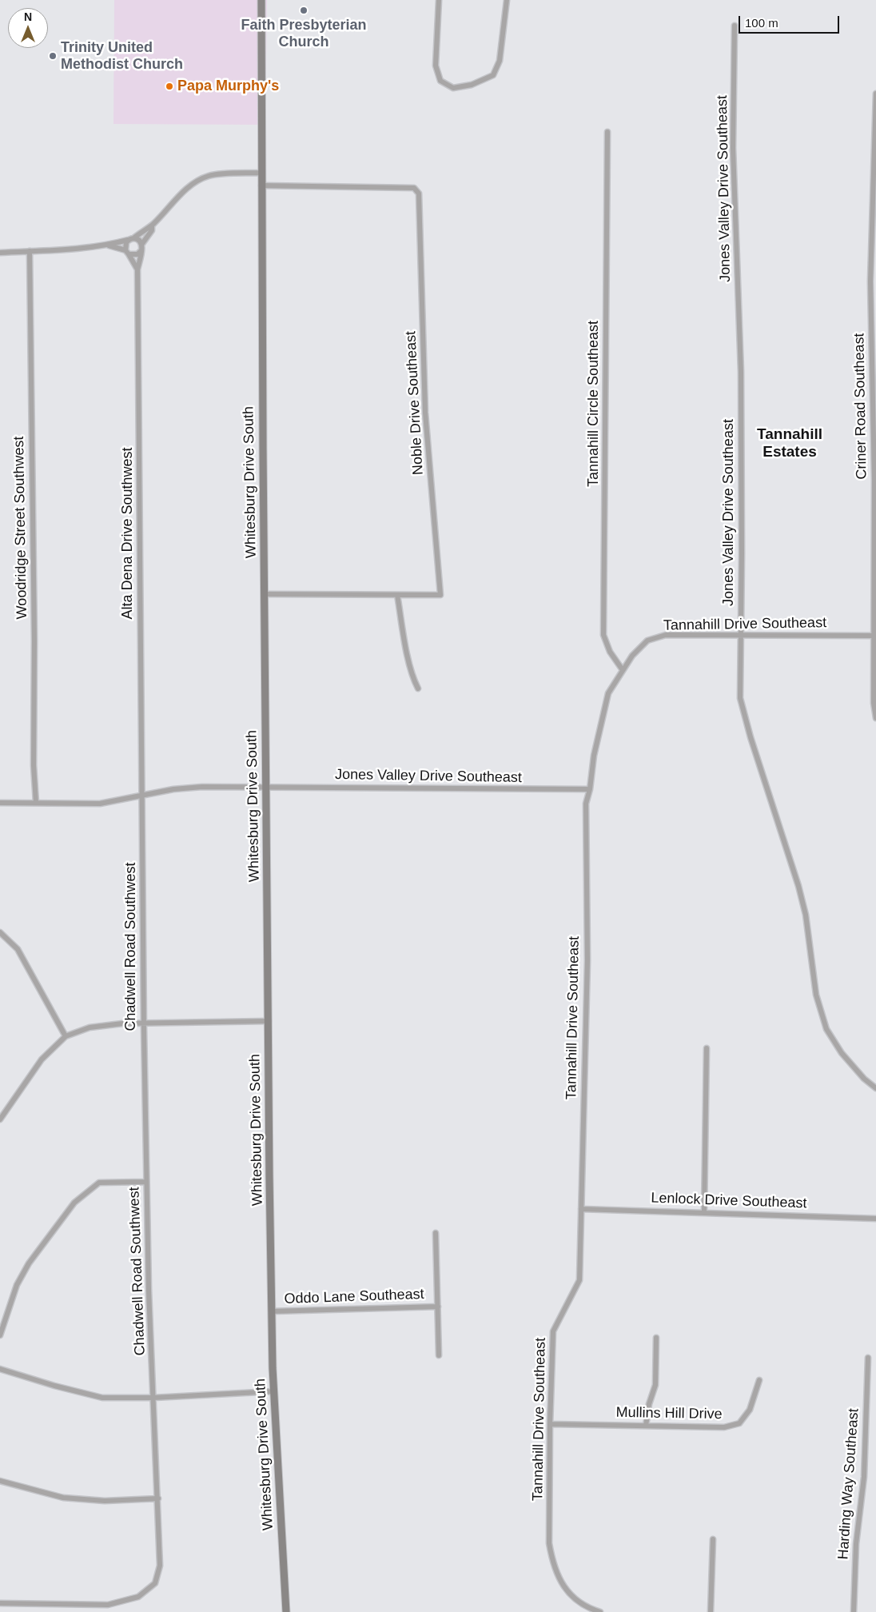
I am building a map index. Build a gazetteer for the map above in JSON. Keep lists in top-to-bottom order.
{
  "streets": {
    "main road": ["Whitesburg Drive South"],
    "street": [
      "Jones Valley Drive Southeast",
      "Noble Drive Southeast",
      "Tannahill Circle Southeast",
      "Criner Road Southeast",
      "Woodridge Street Southwest",
      "Alta Dena Drive Southwest",
      "Tannahill Drive Southeast",
      "Chadwell Road Southwest",
      "Lenlock Drive Southeast",
      "Oddo Lane Southeast",
      "Mullins Hill Drive",
      "Harding Way Southeast"
    ]
  },
  "crossings": [
    ["Jones Valley Drive Southeast", "Whitesburg Drive South"],
    ["Jones Valley Drive Southeast", "Woodridge Street Southwest"],
    ["Jones Valley Drive Southeast", "Alta Dena Drive Southwest"],
    ["Jones Valley Drive Southeast", "Tannahill Drive Southeast"],
    ["Jones Valley Drive Southeast", "Chadwell Road Southwest"],
    ["Noble Drive Southeast", "Whitesburg Drive South"],
    ["Tannahill Circle Southeast", "Tannahill Drive Southeast"],
    ["Criner Road Southeast", "Tannahill Drive Southeast"],
    ["Whitesburg Drive South", "Oddo Lane Southeast"],
    ["Alta Dena Drive Southwest", "Chadwell Road Southwest"],
    ["Tannahill Drive Southeast", "Lenlock Drive Southeast"],
    ["Tannahill Drive Southeast", "Mullins Hill Drive"]
  ],
  "districts": ["Tannahill Estates"],
  "places": ["Faith Presbyterian Church", "Trinity United Methodist Church", "Papa Murphy's"],
  "scale_bar": "100 m",
  "north": "top"
}
